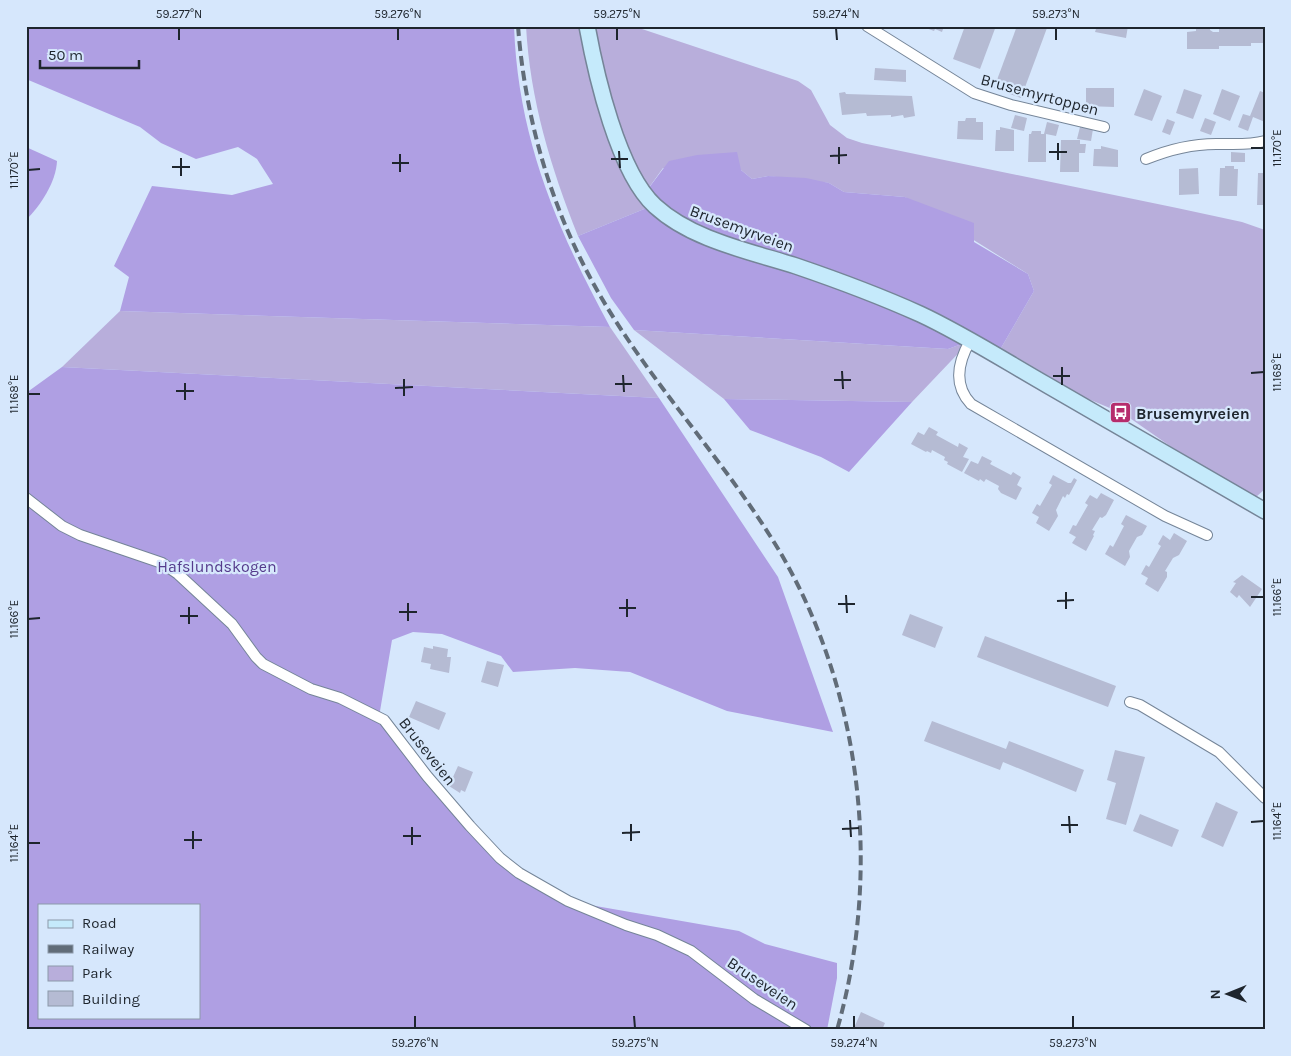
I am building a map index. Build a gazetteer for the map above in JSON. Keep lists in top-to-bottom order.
{
  "streets": {
    "street": ["Brusemyrtoppen", "Brusemyrveien", "Bruseveien"]
  },
  "parks": ["Hafslundskogen"],
  "places": {
    "bus stop": ["Brusemyrveien"]
  },
  "legend": [
    "Road",
    "Railway",
    "Park",
    "Building"
  ],
  "scale_bar": "50 m",
  "north": "left",
  "coordinates": [
    "59.277°N",
    "59.276°N",
    "59.275°N",
    "59.274°N",
    "59.273°N",
    "11.170°E",
    "11.168°E",
    "11.166°E",
    "11.164°E"
  ]
}
